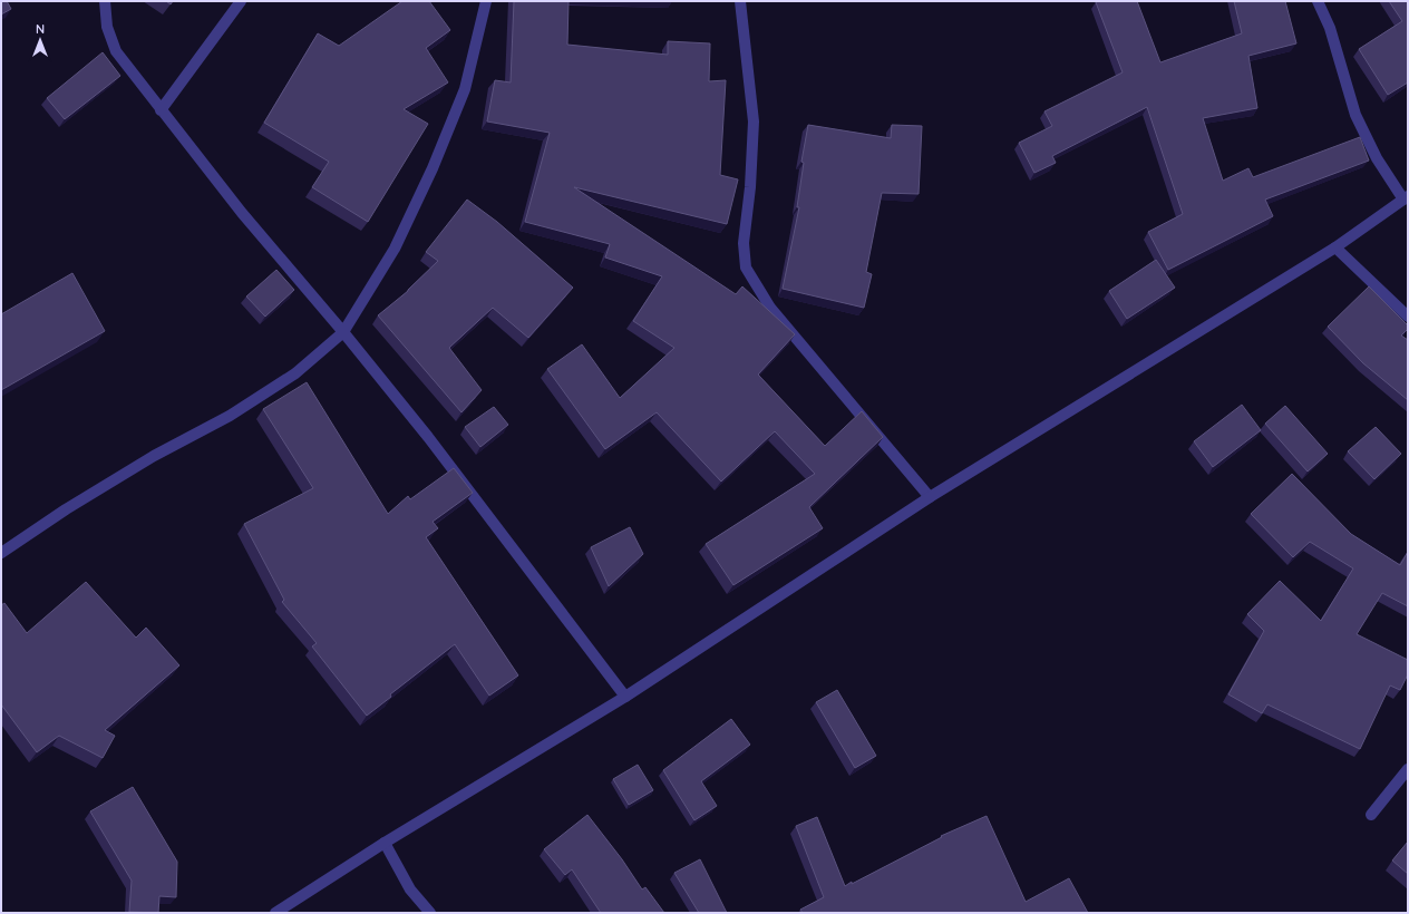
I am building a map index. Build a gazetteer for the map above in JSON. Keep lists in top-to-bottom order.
{
  "north": "top"
}
